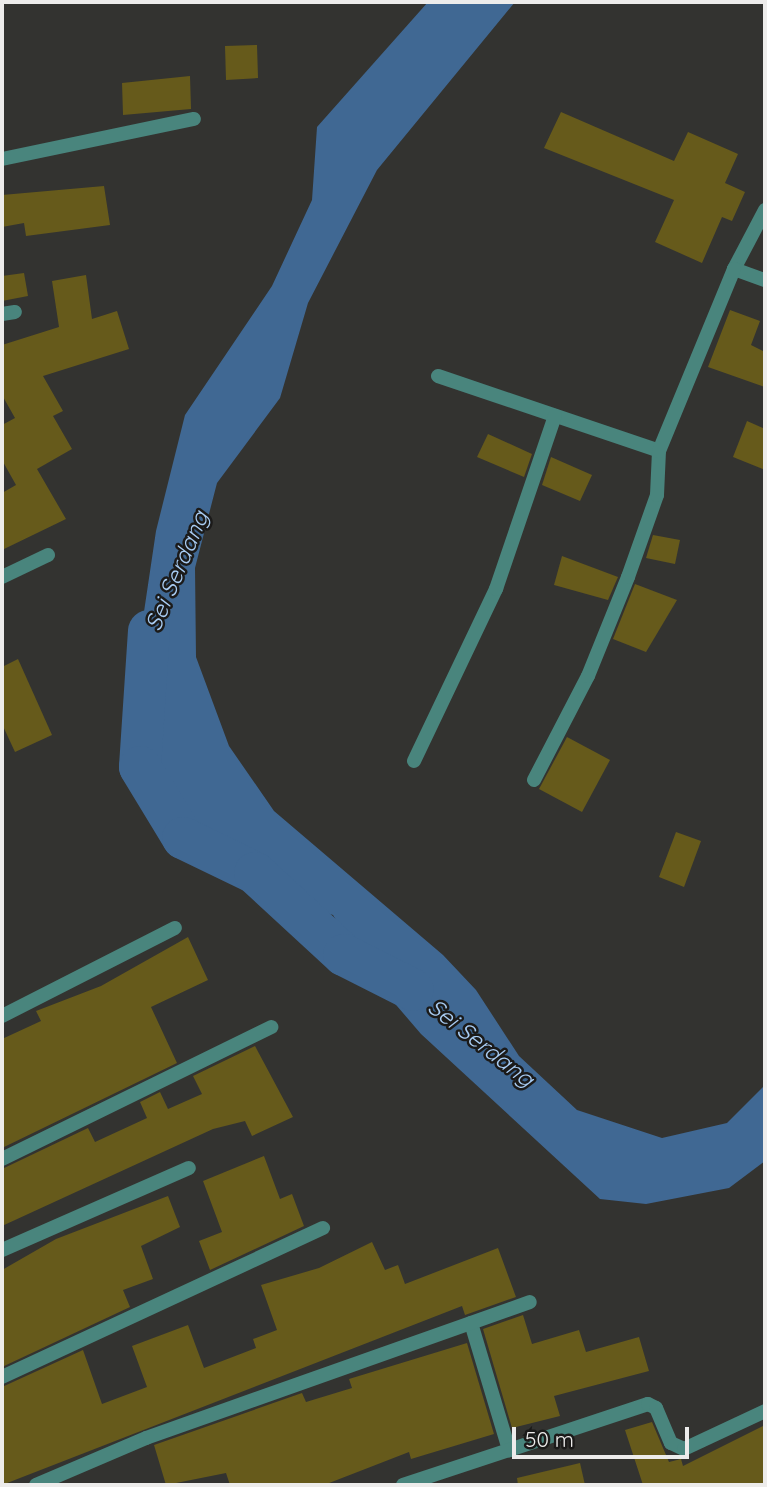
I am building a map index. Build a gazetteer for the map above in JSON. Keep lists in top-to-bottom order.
{
  "water": ["Sei Serdang"],
  "scale_bar": "50 m"
}
